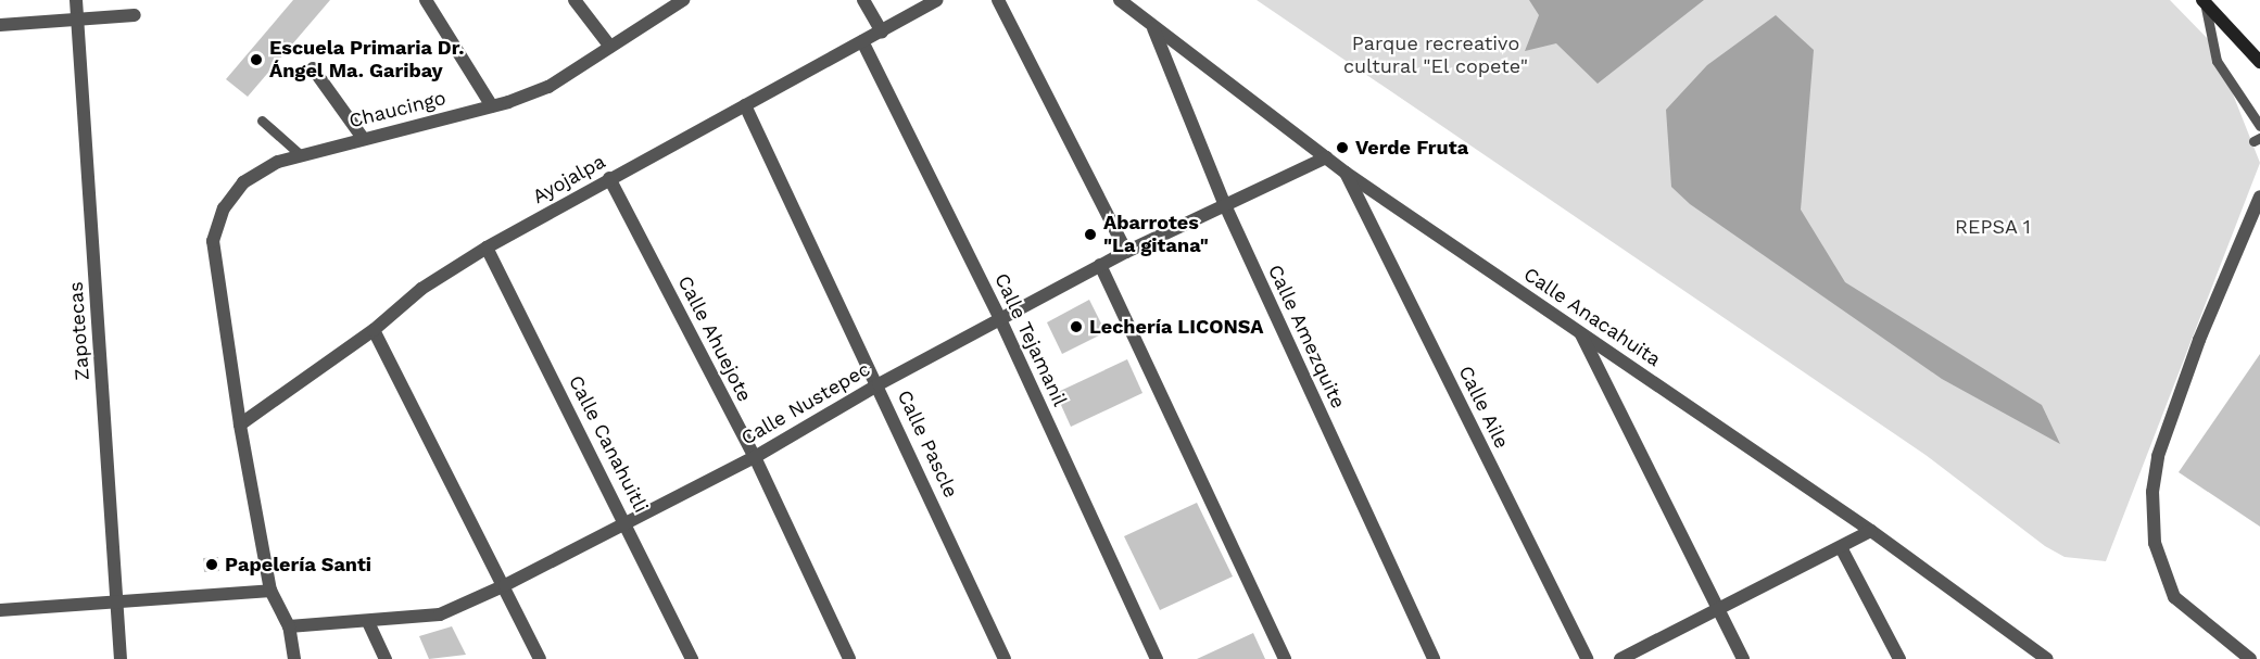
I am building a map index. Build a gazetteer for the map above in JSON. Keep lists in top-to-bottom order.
{
  "streets": {
    "street": [
      "Chaucingo",
      "Ayojalpa",
      "Calle Anacahuita",
      "Zapotecas",
      "Calle Amezquite",
      "Calle Ahuejote",
      "Calle Tejamanil",
      "Calle Nustepec",
      "Calle Aile",
      "Calle Canahuitli",
      "Calle Pascle"
    ]
  },
  "crossings": [
    ["Chaucingo", "Ayojalpa"],
    ["Ayojalpa", "Calle Ahuejote"],
    ["Ayojalpa", "Calle Tejamanil"],
    ["Ayojalpa", "Calle Canahuitli"],
    ["Ayojalpa", "Calle Pascle"],
    ["Calle Anacahuita", "Calle Amezquite"],
    ["Calle Anacahuita", "Calle Nustepec"],
    ["Calle Anacahuita", "Calle Aile"],
    ["Calle Amezquite", "Calle Nustepec"],
    ["Calle Ahuejote", "Calle Nustepec"],
    ["Calle Tejamanil", "Calle Nustepec"],
    ["Calle Nustepec", "Calle Canahuitli"],
    ["Calle Nustepec", "Calle Pascle"]
  ],
  "parks": ["Parque recreativo cultural \"El copete\"", "REPSA 1"],
  "places": [
    "Escuela Primaria Dr. Ángel Ma. Garibay",
    "Verde Fruta",
    "Abarrotes \"La gitana\"",
    "Lechería LICONSA",
    "Papelería Santi"
  ]
}
